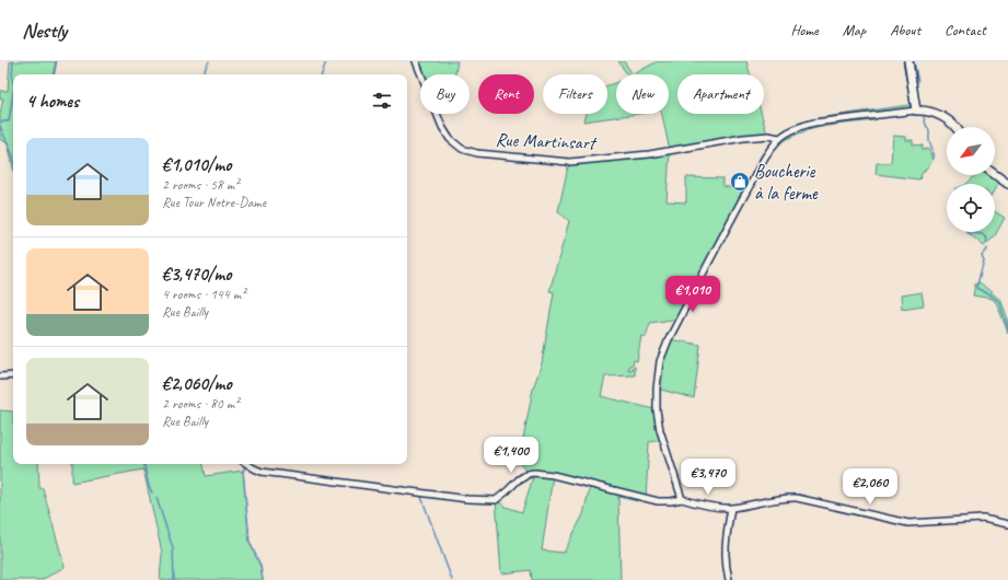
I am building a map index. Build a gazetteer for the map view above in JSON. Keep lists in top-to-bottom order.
{
  "streets": {
    "street": ["Rue Martinsart"]
  },
  "places": {
    "shop": ["Boucherie à la ferme"]
  },
  "north": "bottom left",
  "page": {
    "header": "Nestly",
    "nav": [
      "Home",
      "Map",
      "About",
      "Contact"
    ],
    "chip": [
      "Buy",
      "Rent",
      "Filters",
      "New",
      "Apartment"
    ],
    "heading": "4 homes",
    "list": [
      {
        "name": "€1,010/mo",
        "note": "2 rooms · 58 m² · Rue Tour Notre-Dame"
      },
      {
        "name": "€3,470/mo",
        "note": "4 rooms · 144 m² · Rue Bailly"
      },
      {
        "name": "€2,060/mo",
        "note": "2 rooms · 80 m² · Rue Bailly"
      }
    ],
    "price": [
      "€1,010",
      "€1,400",
      "€3,470",
      "€2,060"
    ]
  }
}
